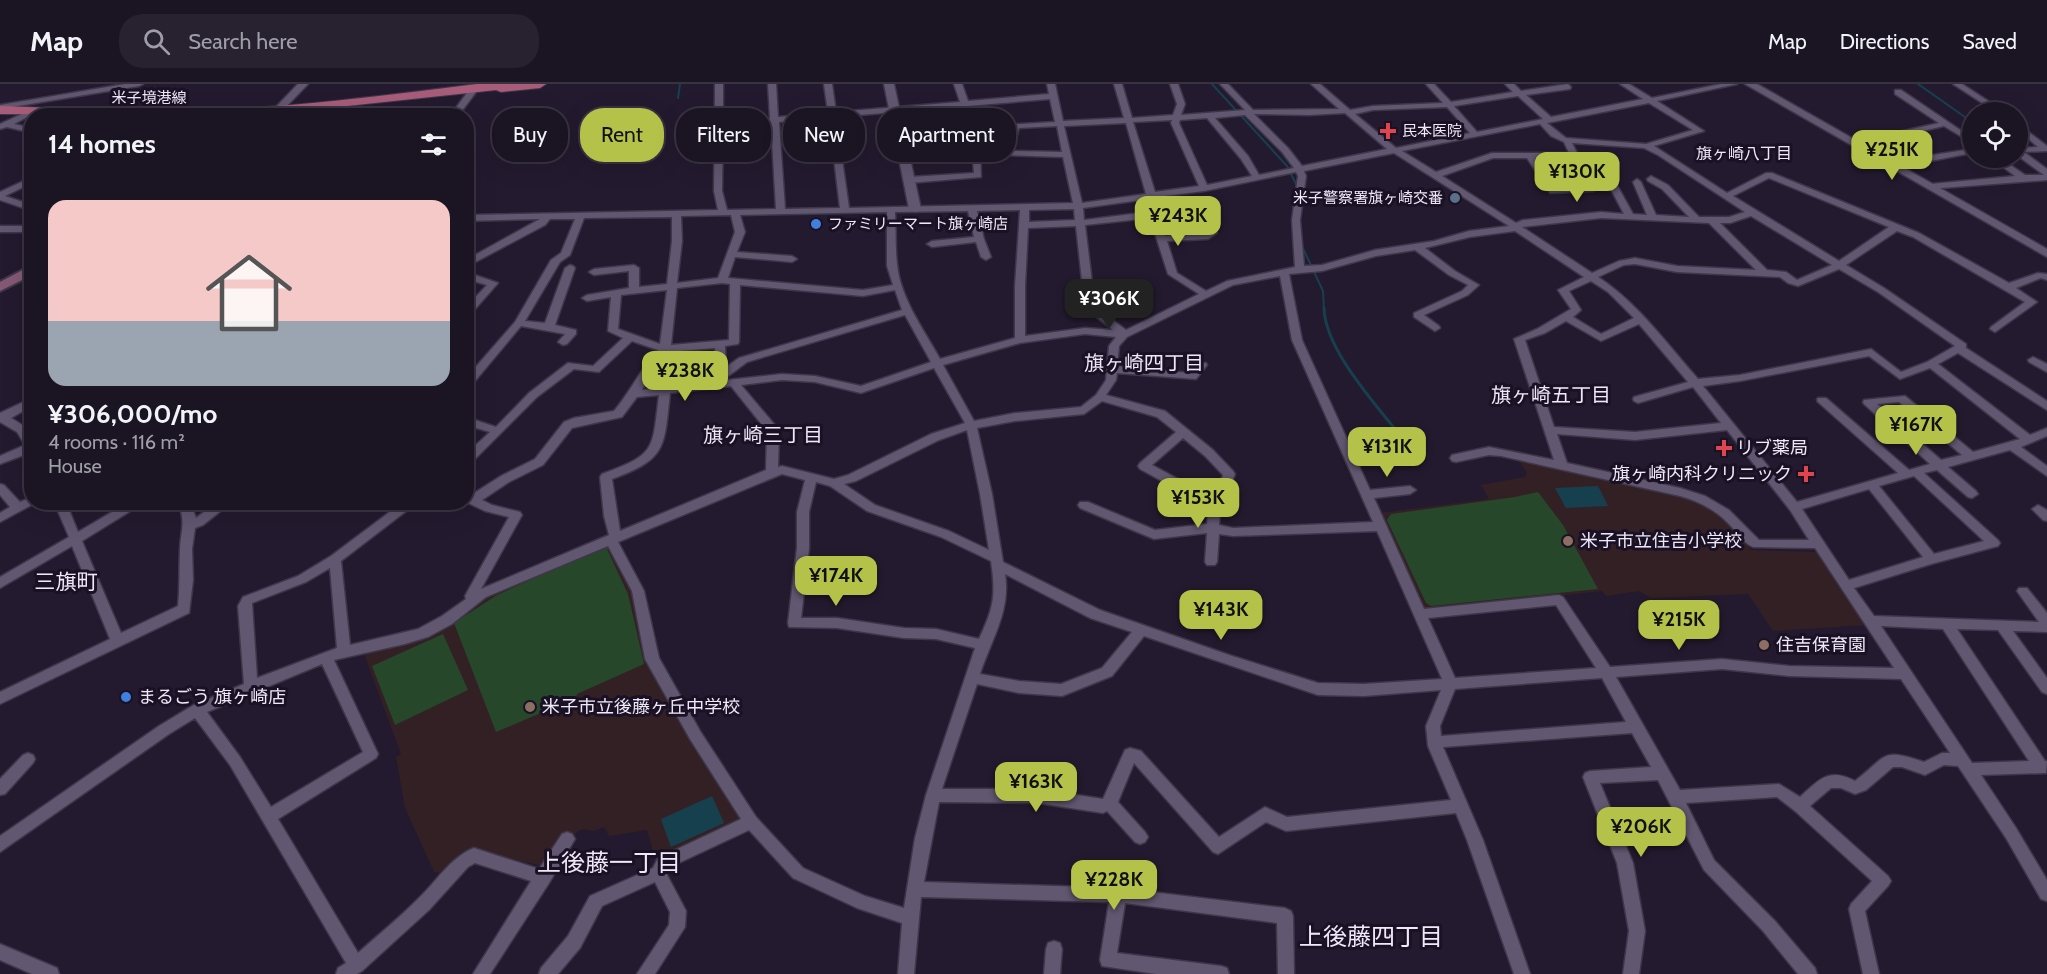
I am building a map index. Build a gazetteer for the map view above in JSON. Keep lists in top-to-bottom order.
{
  "streets": {
    "main road": ["米子境港線"]
  },
  "districts": [
    "旗ヶ崎八丁目",
    "旗ヶ崎四丁目",
    "旗ヶ崎五丁目",
    "旗ヶ崎三丁目",
    "三旗町",
    "上後藤一丁目",
    "上後藤四丁目"
  ],
  "places": {
    "health": ["民本医院", "リブ薬局", "旗ヶ崎内科クリニック"],
    "other": [
      "米子警察署旗ヶ崎交番",
      "ファミリーマート旗ヶ崎店",
      "米子市立住吉小学校",
      "住吉保育園",
      "まるごう 旗ヶ崎店",
      "米子市立後藤ヶ丘中学校"
    ]
  },
  "page": {
    "header": "Map",
    "search": "Search here",
    "nav": ["Map", "Directions", "Saved"],
    "chip": [
      "Buy",
      "Rent",
      "Filters",
      "New",
      "Apartment"
    ],
    "heading": "14 homes",
    "price": [
      "¥251K",
      "¥130K",
      "¥243K",
      "¥306K",
      "¥238K",
      "¥167K",
      "¥131K",
      "¥153K",
      "¥174K",
      "¥143K",
      "¥215K",
      "¥163K",
      "¥206K",
      "¥228K"
    ],
    "list": [
      {
        "name": "¥306,000/mo",
        "note": "4 rooms · 116 m² · House"
      }
    ]
  }
}
